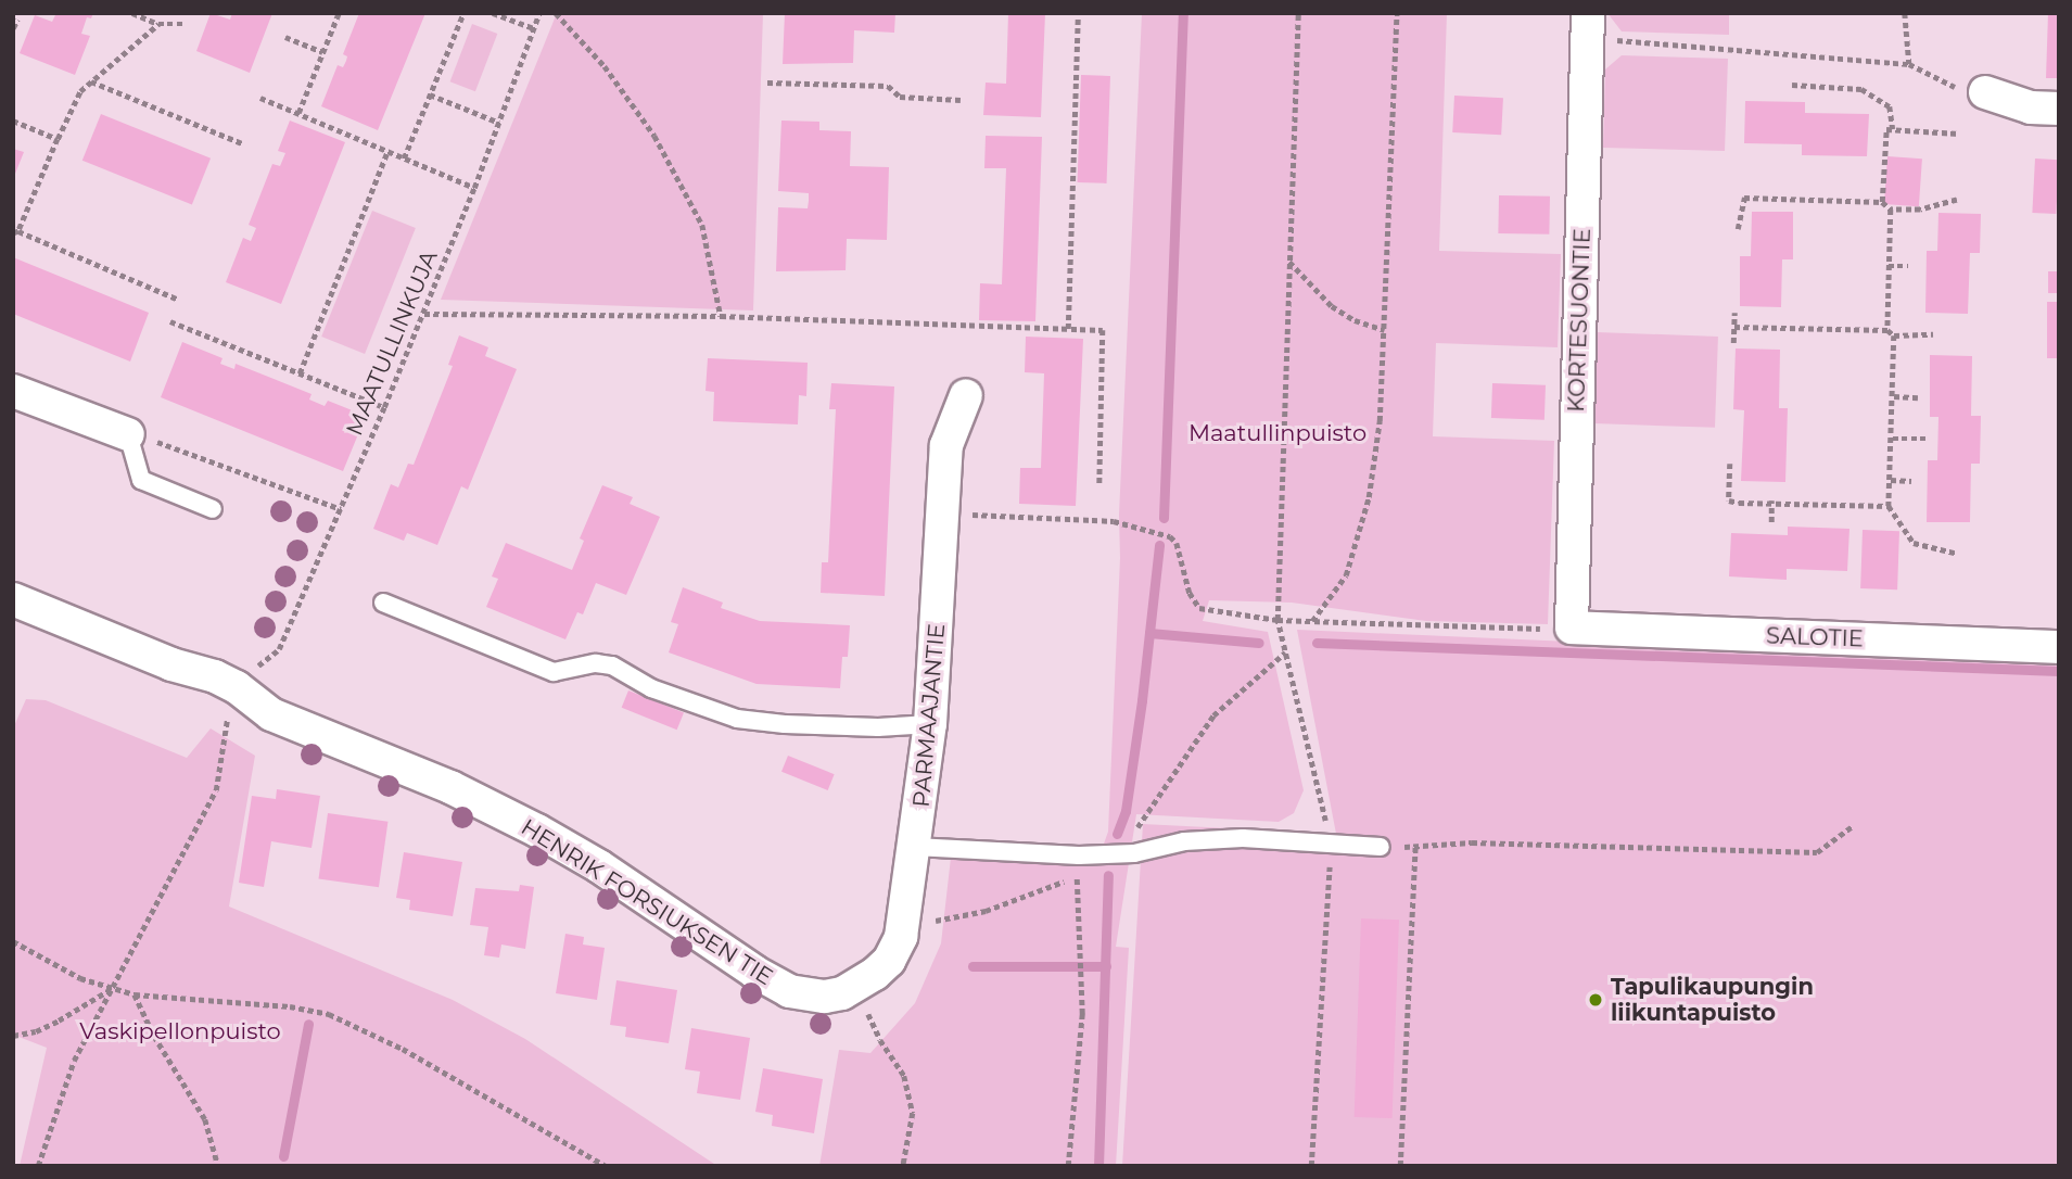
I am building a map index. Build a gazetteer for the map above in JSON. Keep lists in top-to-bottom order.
{
  "streets": {
    "street": [
      "KORTESUONTIE",
      "SALOTIE",
      "PARMAAJANTIE",
      "HENRIK FORSIUKSEN TIE"
    ],
    "path": ["MAATULLINKUJA"]
  },
  "crossings": [
    ["KORTESUONTIE", "SALOTIE"],
    ["PARMAAJANTIE", "HENRIK FORSIUKSEN TIE"]
  ],
  "parks": ["Maatullinpuisto", "Vaskipellonpuisto"],
  "places": ["Tapulikaupungin liikuntapuisto"]
}
